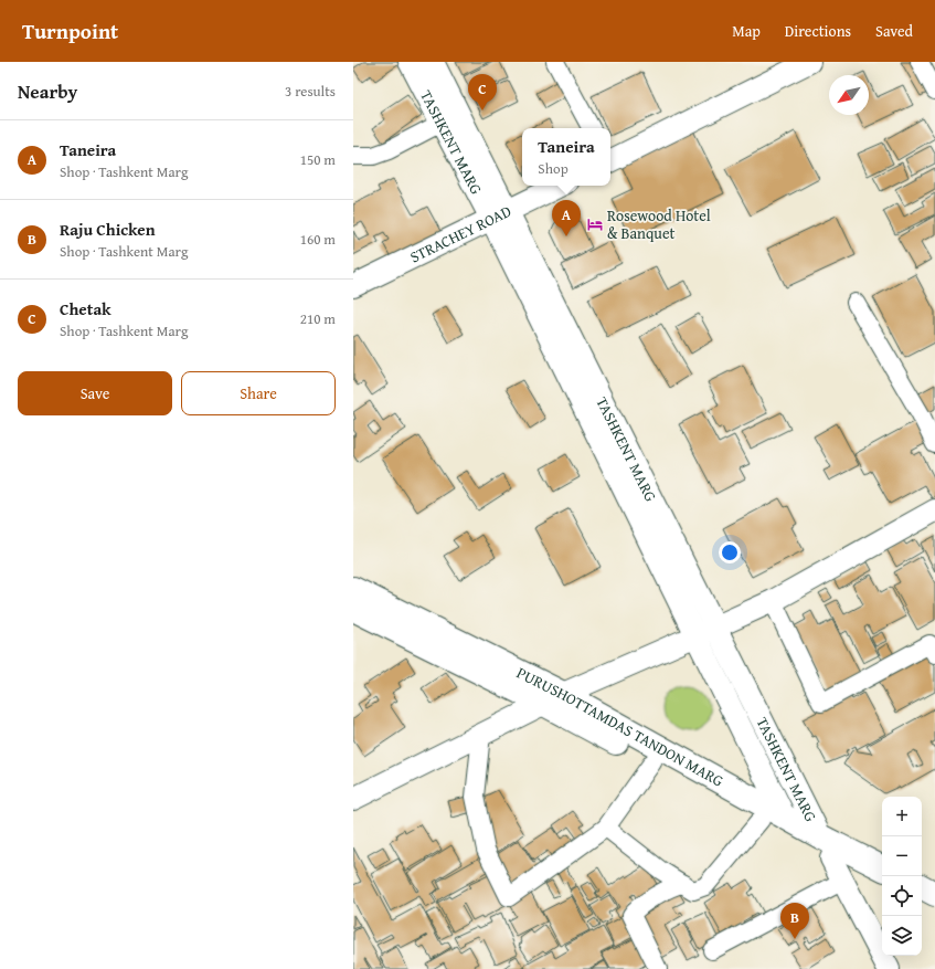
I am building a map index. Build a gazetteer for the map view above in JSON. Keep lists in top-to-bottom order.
{
  "streets": {
    "main road": ["PURUSHOTTAMDAS TANDON MARG"],
    "street": ["TASHKENT MARG", "STRACHEY ROAD"]
  },
  "crossings": [
    ["TASHKENT MARG", "STRACHEY ROAD"],
    ["TASHKENT MARG", "PURUSHOTTAMDAS TANDON MARG"]
  ],
  "places": {
    "hotel": ["Rosewood Hotel & Banquet"]
  },
  "north": "bottom left",
  "page": {
    "header": "Turnpoint",
    "nav": ["Map", "Directions", "Saved"],
    "heading": ["Nearby", "3 results"],
    "pins": ["C", "A", "B"],
    "list": [
      {
        "mark": "A",
        "name": "Taneira",
        "note": "Shop · Tashkent Marg",
        "value": "150 m"
      },
      {
        "mark": "B",
        "name": "Raju Chicken",
        "note": "Shop · Tashkent Marg",
        "value": "160 m"
      },
      {
        "mark": "C",
        "name": "Chetak",
        "note": "Shop · Tashkent Marg",
        "value": "210 m"
      }
    ],
    "popup": ["Taneira", "Shop"],
    "buttons": ["Save", "Share"],
    "map_buttons": ["+", "−"]
  }
}
